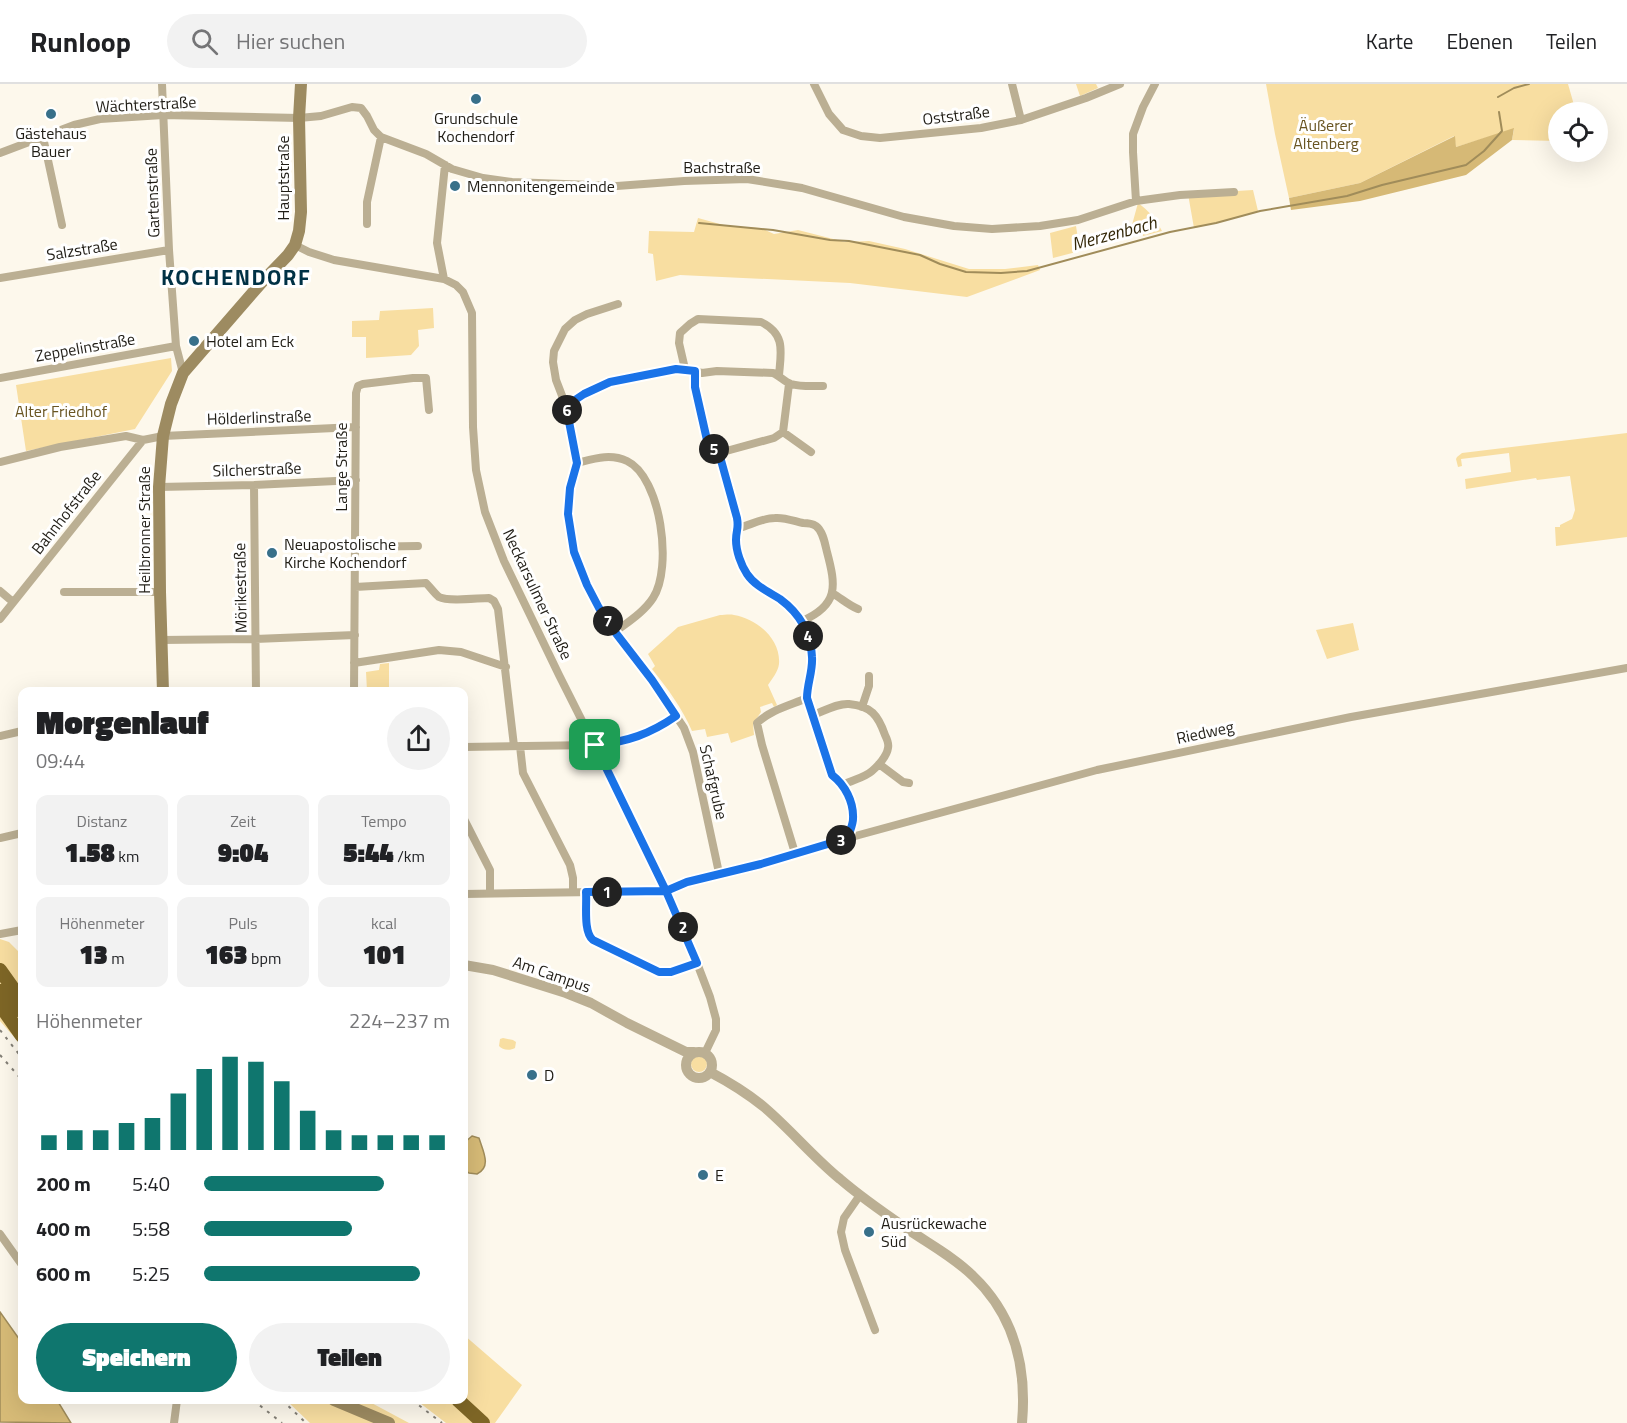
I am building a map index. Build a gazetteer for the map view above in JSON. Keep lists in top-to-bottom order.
{
  "streets": {
    "main road": ["Hauptstraße", "Heilbronner Straße"],
    "street": [
      "Wächterstraße",
      "Oststraße",
      "Bachstraße",
      "Gartenstraße",
      "Salzstraße",
      "Zeppelinstraße",
      "Hölderlinstraße",
      "Lange Straße",
      "Silcherstraße",
      "Bahnhofstraße",
      "Mörikestraße",
      "Neckarsulmer Straße",
      "Riedweg",
      "Schafgrube",
      "Am Campus"
    ]
  },
  "crossings": [
    ["Wächterstraße", "Hauptstraße"],
    ["Wächterstraße", "Gartenstraße"],
    ["Hauptstraße", "Gartenstraße"],
    ["Hauptstraße", "Heilbronner Straße"],
    ["Gartenstraße", "Salzstraße"],
    ["Gartenstraße", "Zeppelinstraße"],
    ["Gartenstraße", "Heilbronner Straße"],
    ["Hölderlinstraße", "Lange Straße"],
    ["Hölderlinstraße", "Heilbronner Straße"],
    ["Lange Straße", "Silcherstraße"],
    ["Silcherstraße", "Heilbronner Straße"],
    ["Silcherstraße", "Mörikestraße"],
    ["Neckarsulmer Straße", "Riedweg"],
    ["Neckarsulmer Straße", "Am Campus"],
    ["Riedweg", "Schafgrube"]
  ],
  "districts": ["KOCHENDORF"],
  "water": ["Merzenbach"],
  "parks": ["Äußerer Altenberg", "Alter Friedhof"],
  "places": [
    "Grundschule Kochendorf",
    "Gästehaus Bauer",
    "Mennonitengemeinde",
    "Hotel am Eck",
    "Neuapostolische Kirche Kochendorf",
    "D",
    "E",
    "Ausrückewache Süd"
  ],
  "page": {
    "header": "Runloop",
    "search": "Hier suchen",
    "nav": ["Karte", "Ebenen", "Teilen"],
    "pins": [
      "6",
      "5",
      "7",
      "4",
      "3",
      "1",
      "2"
    ],
    "heading": ["Morgenlauf", "09:44"],
    "stats": [
      ["Distanz", "1.58 km"],
      ["Zeit", "9:04"],
      ["Tempo", "5:44 /km"],
      ["Höhenmeter", "13 m"],
      ["Puls", "163 bpm"],
      ["kcal", "101"]
    ],
    "chart": ["Höhenmeter", "224–237 m"],
    "list": [
      {
        "name": "200 m",
        "note": "5:40"
      },
      {
        "name": "400 m",
        "note": "5:58"
      },
      {
        "name": "600 m",
        "note": "5:25"
      }
    ],
    "buttons": ["Speichern", "Teilen"]
  }
}
